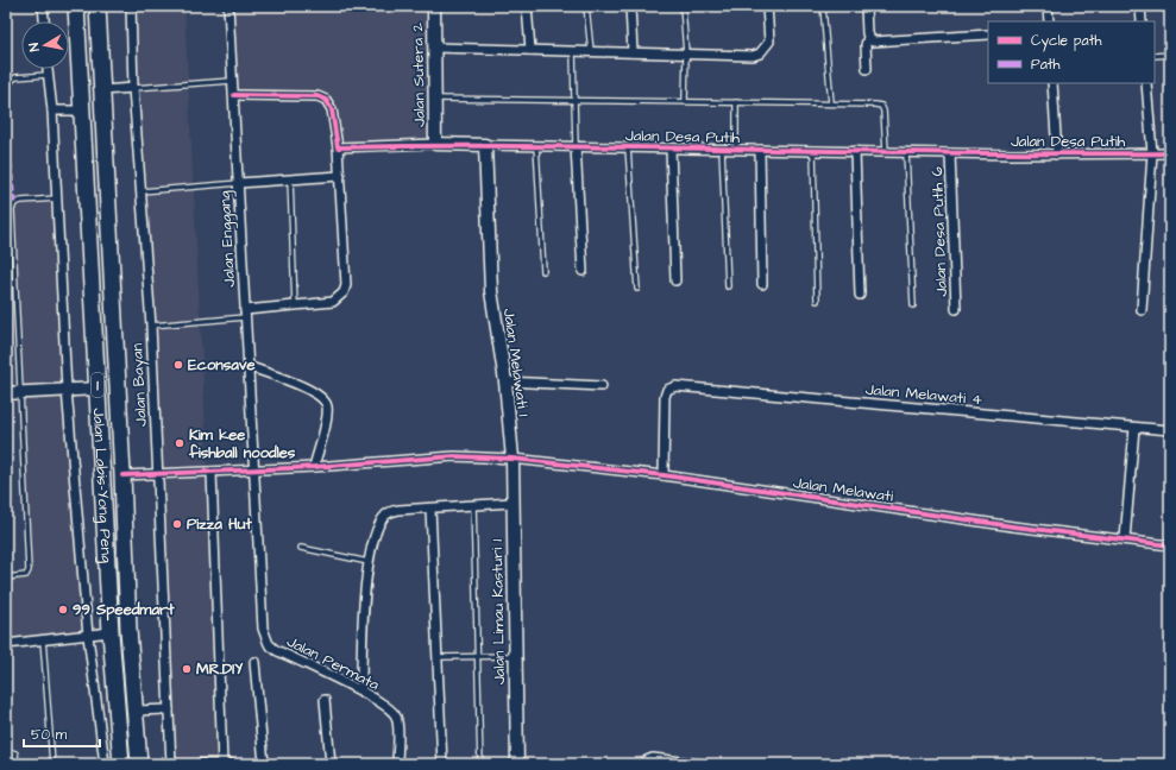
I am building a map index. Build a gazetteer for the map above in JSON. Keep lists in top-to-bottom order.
{
  "streets": {
    "highway": ["1", "Jalan Labis-Yong Peng"],
    "street": [
      "Jalan Sutera 2",
      "Jalan Desa Putih",
      "Jalan Desa Putih 6",
      "Jalan Enggang",
      "Jalan Melawati 1",
      "Jalan Bayan",
      "Jalan Melawati 4",
      "Jalan Melawati",
      "Jalan Limau Kasturi 1",
      "Jalan Permata"
    ]
  },
  "crossings": [
    ["Jalan Sutera 2", "Jalan Desa Putih"],
    ["Jalan Desa Putih", "Jalan Desa Putih 6"],
    ["Jalan Desa Putih", "Jalan Melawati 1"],
    ["Jalan Enggang", "Jalan Melawati"],
    ["Jalan Enggang", "Jalan Permata"],
    ["Jalan Melawati 1", "Jalan Melawati"],
    ["Jalan Melawati 1", "Jalan Limau Kasturi 1"],
    ["Jalan Bayan", "Jalan Melawati"],
    ["Jalan Melawati 4", "Jalan Melawati"],
    ["Jalan Labis-Yong Peng", "Jalan Melawati"],
    ["Jalan Melawati", "Jalan Limau Kasturi 1"],
    ["Jalan Melawati", "Jalan Permata"]
  ],
  "places": [
    "Econsave",
    "Kim kee fishball noodles",
    "Pizza Hut",
    "99 Speedmart",
    "MR.DIY"
  ],
  "legend": ["Cycle path", "Path"],
  "scale_bar": "50 m",
  "north": "left"
}
